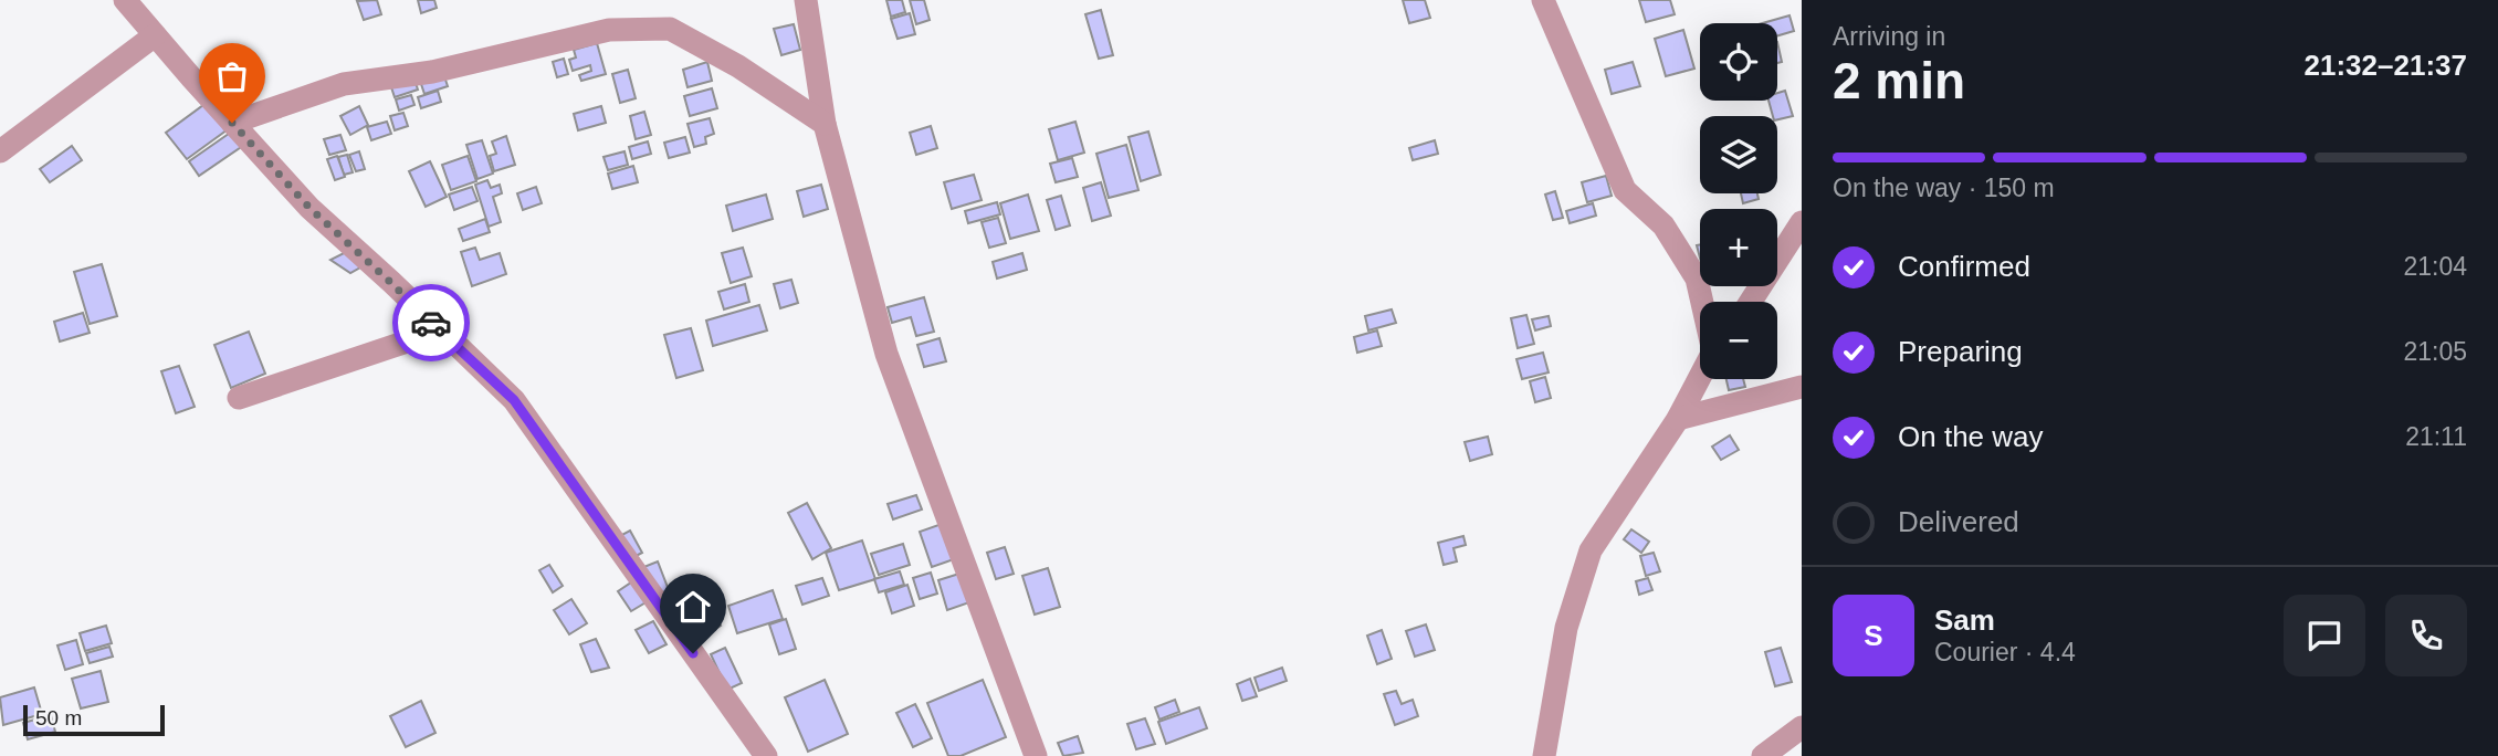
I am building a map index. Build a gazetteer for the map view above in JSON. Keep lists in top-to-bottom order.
{
  "scale_bar": "50 m",
  "page": {
    "heading": ["2 min", "Arriving in", "21:32–21:37"],
    "panel": ["Sam", "Courier · 4.4"],
    "map_buttons": ["+", "−"],
    "bar": "On the way · 150 m",
    "list": [
      ["Confirmed", "21:04"],
      ["Preparing", "21:05"],
      ["On the way", "21:11"],
      "Delivered"
    ],
    "round": "S",
    "scale": "50 m"
  }
}
